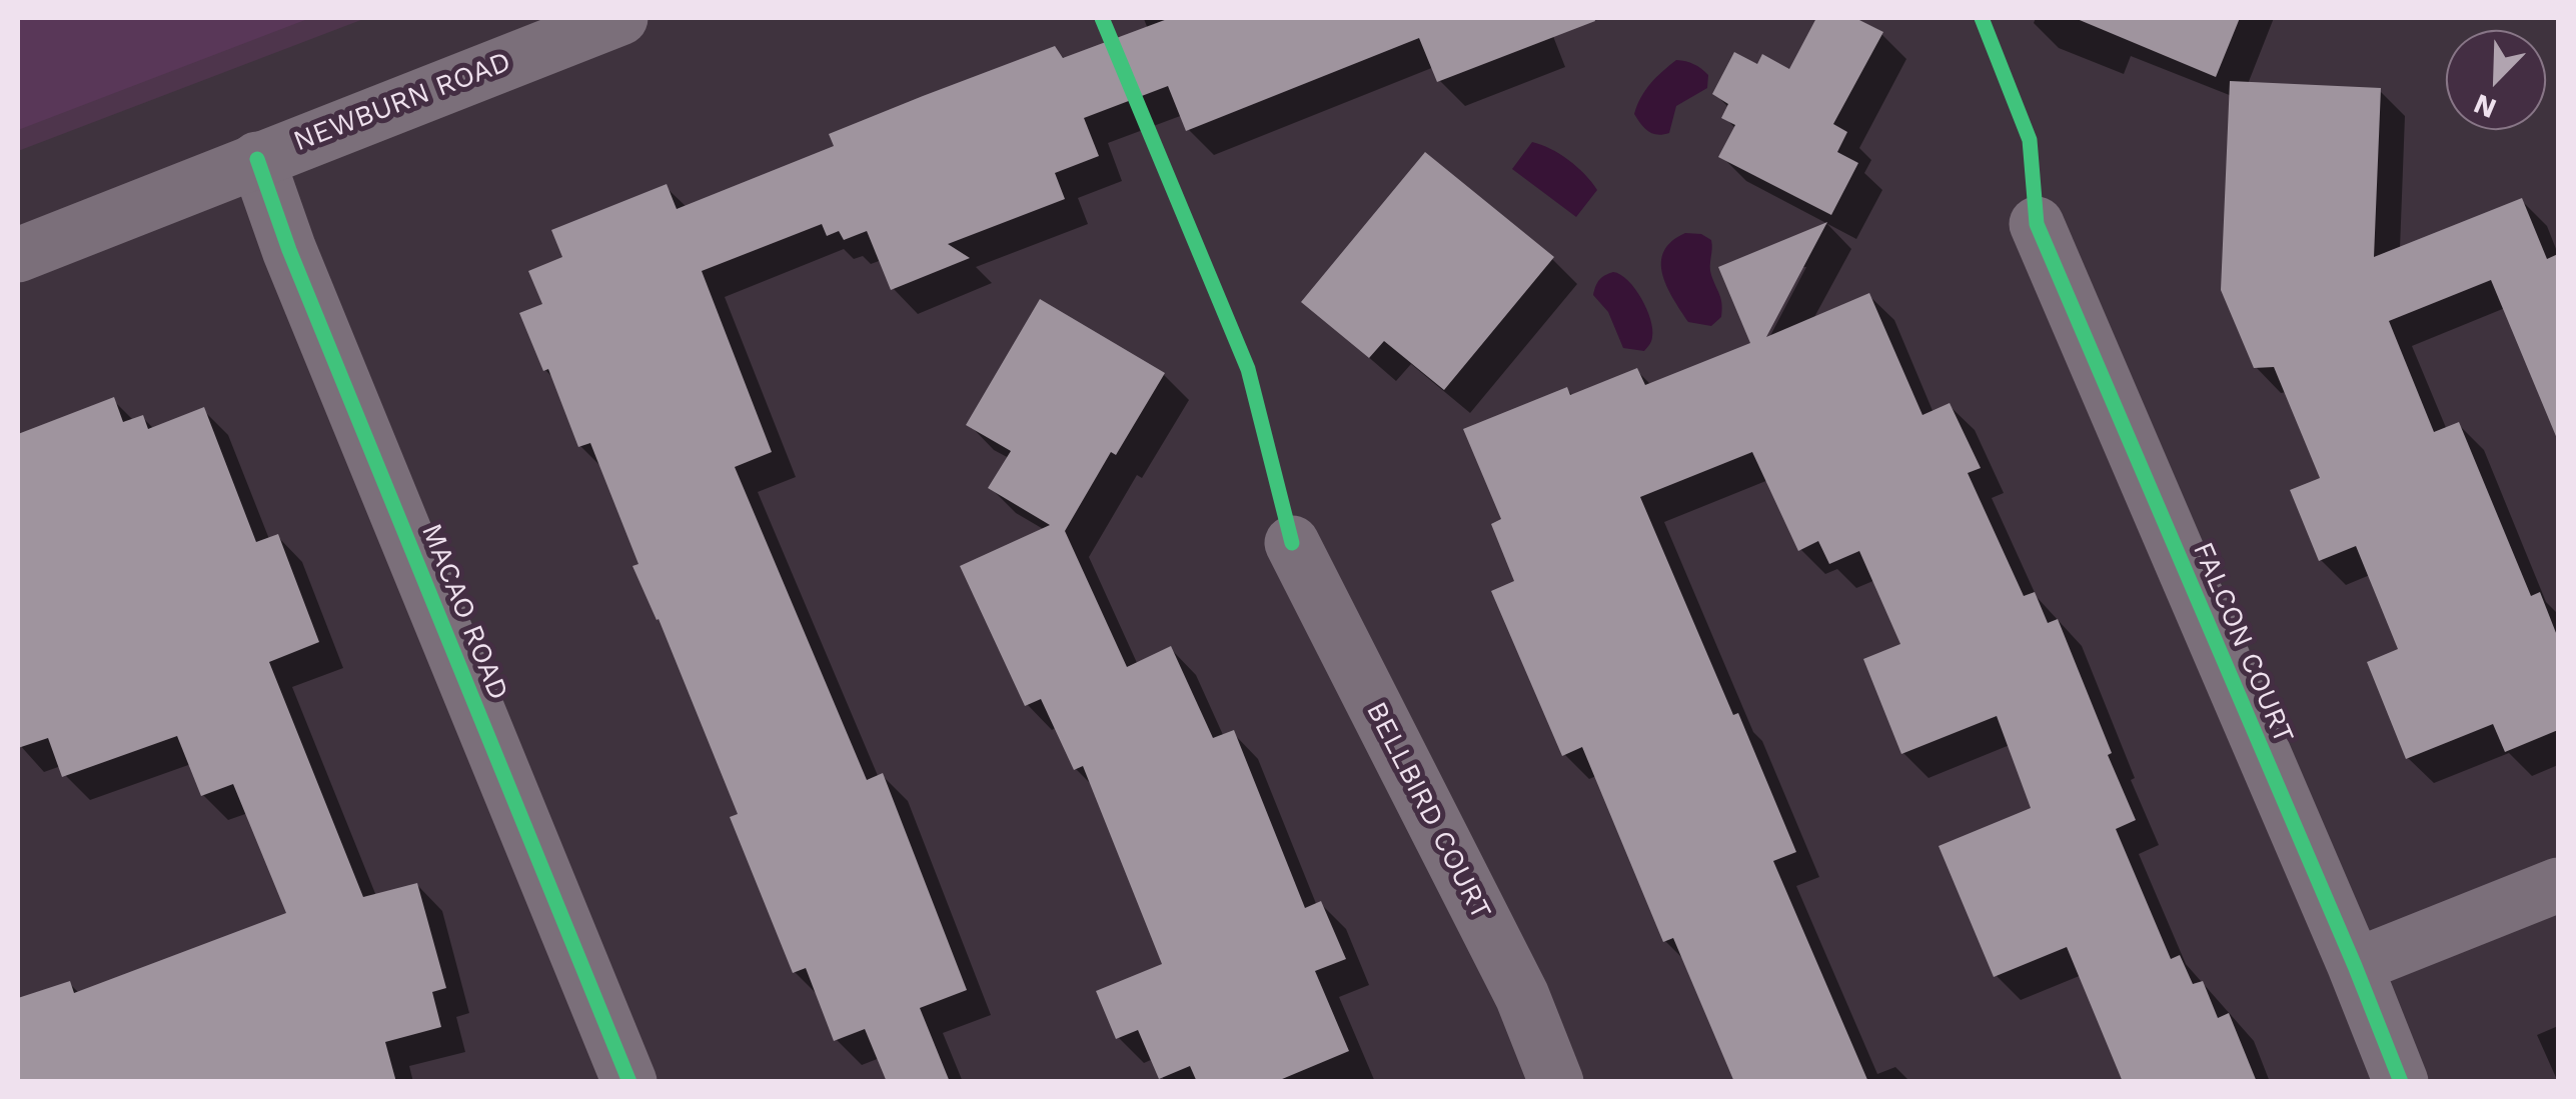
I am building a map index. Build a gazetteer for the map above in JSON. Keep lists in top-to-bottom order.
{
  "streets": {
    "street": [
      "NEWBURN ROAD",
      "MACAO ROAD",
      "FALCON COURT",
      "BELLBIRD COURT"
    ]
  },
  "crossings": [
    ["NEWBURN ROAD", "MACAO ROAD"]
  ],
  "north": "bottom left"
}
